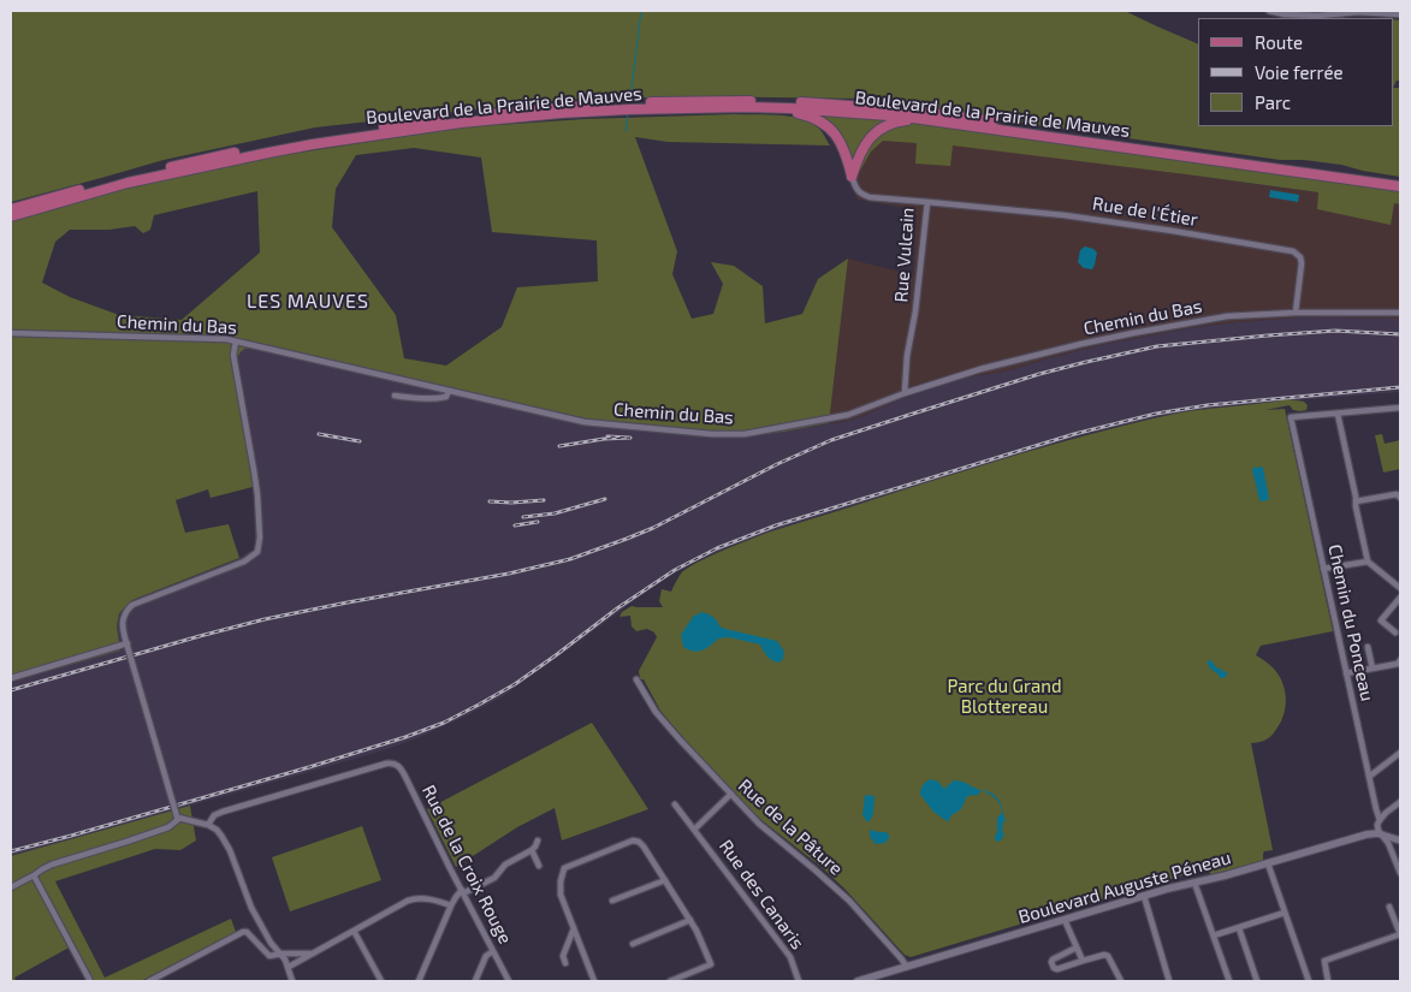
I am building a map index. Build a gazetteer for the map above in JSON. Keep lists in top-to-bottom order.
{
  "streets": {
    "main road": ["Boulevard de la Prairie de Mauves"],
    "street": [
      "Rue de l'Étier",
      "Rue Vulcain",
      "Chemin du Bas",
      "Chemin du Ponceau",
      "Rue de la Pâture",
      "Rue de la Croix Rouge",
      "Boulevard Auguste Péneau",
      "Rue des Canaris"
    ]
  },
  "crossings": [
    ["Rue de l'Étier", "Rue Vulcain"],
    ["Rue de l'Étier", "Chemin du Bas"],
    ["Rue Vulcain", "Chemin du Bas"],
    ["Chemin du Ponceau", "Boulevard Auguste Péneau"],
    ["Rue de la Pâture", "Boulevard Auguste Péneau"]
  ],
  "districts": ["LES MAUVES"],
  "parks": ["Parc du Grand Blottereau"],
  "legend": ["Route", "Voie ferrée", "Parc"]
}
